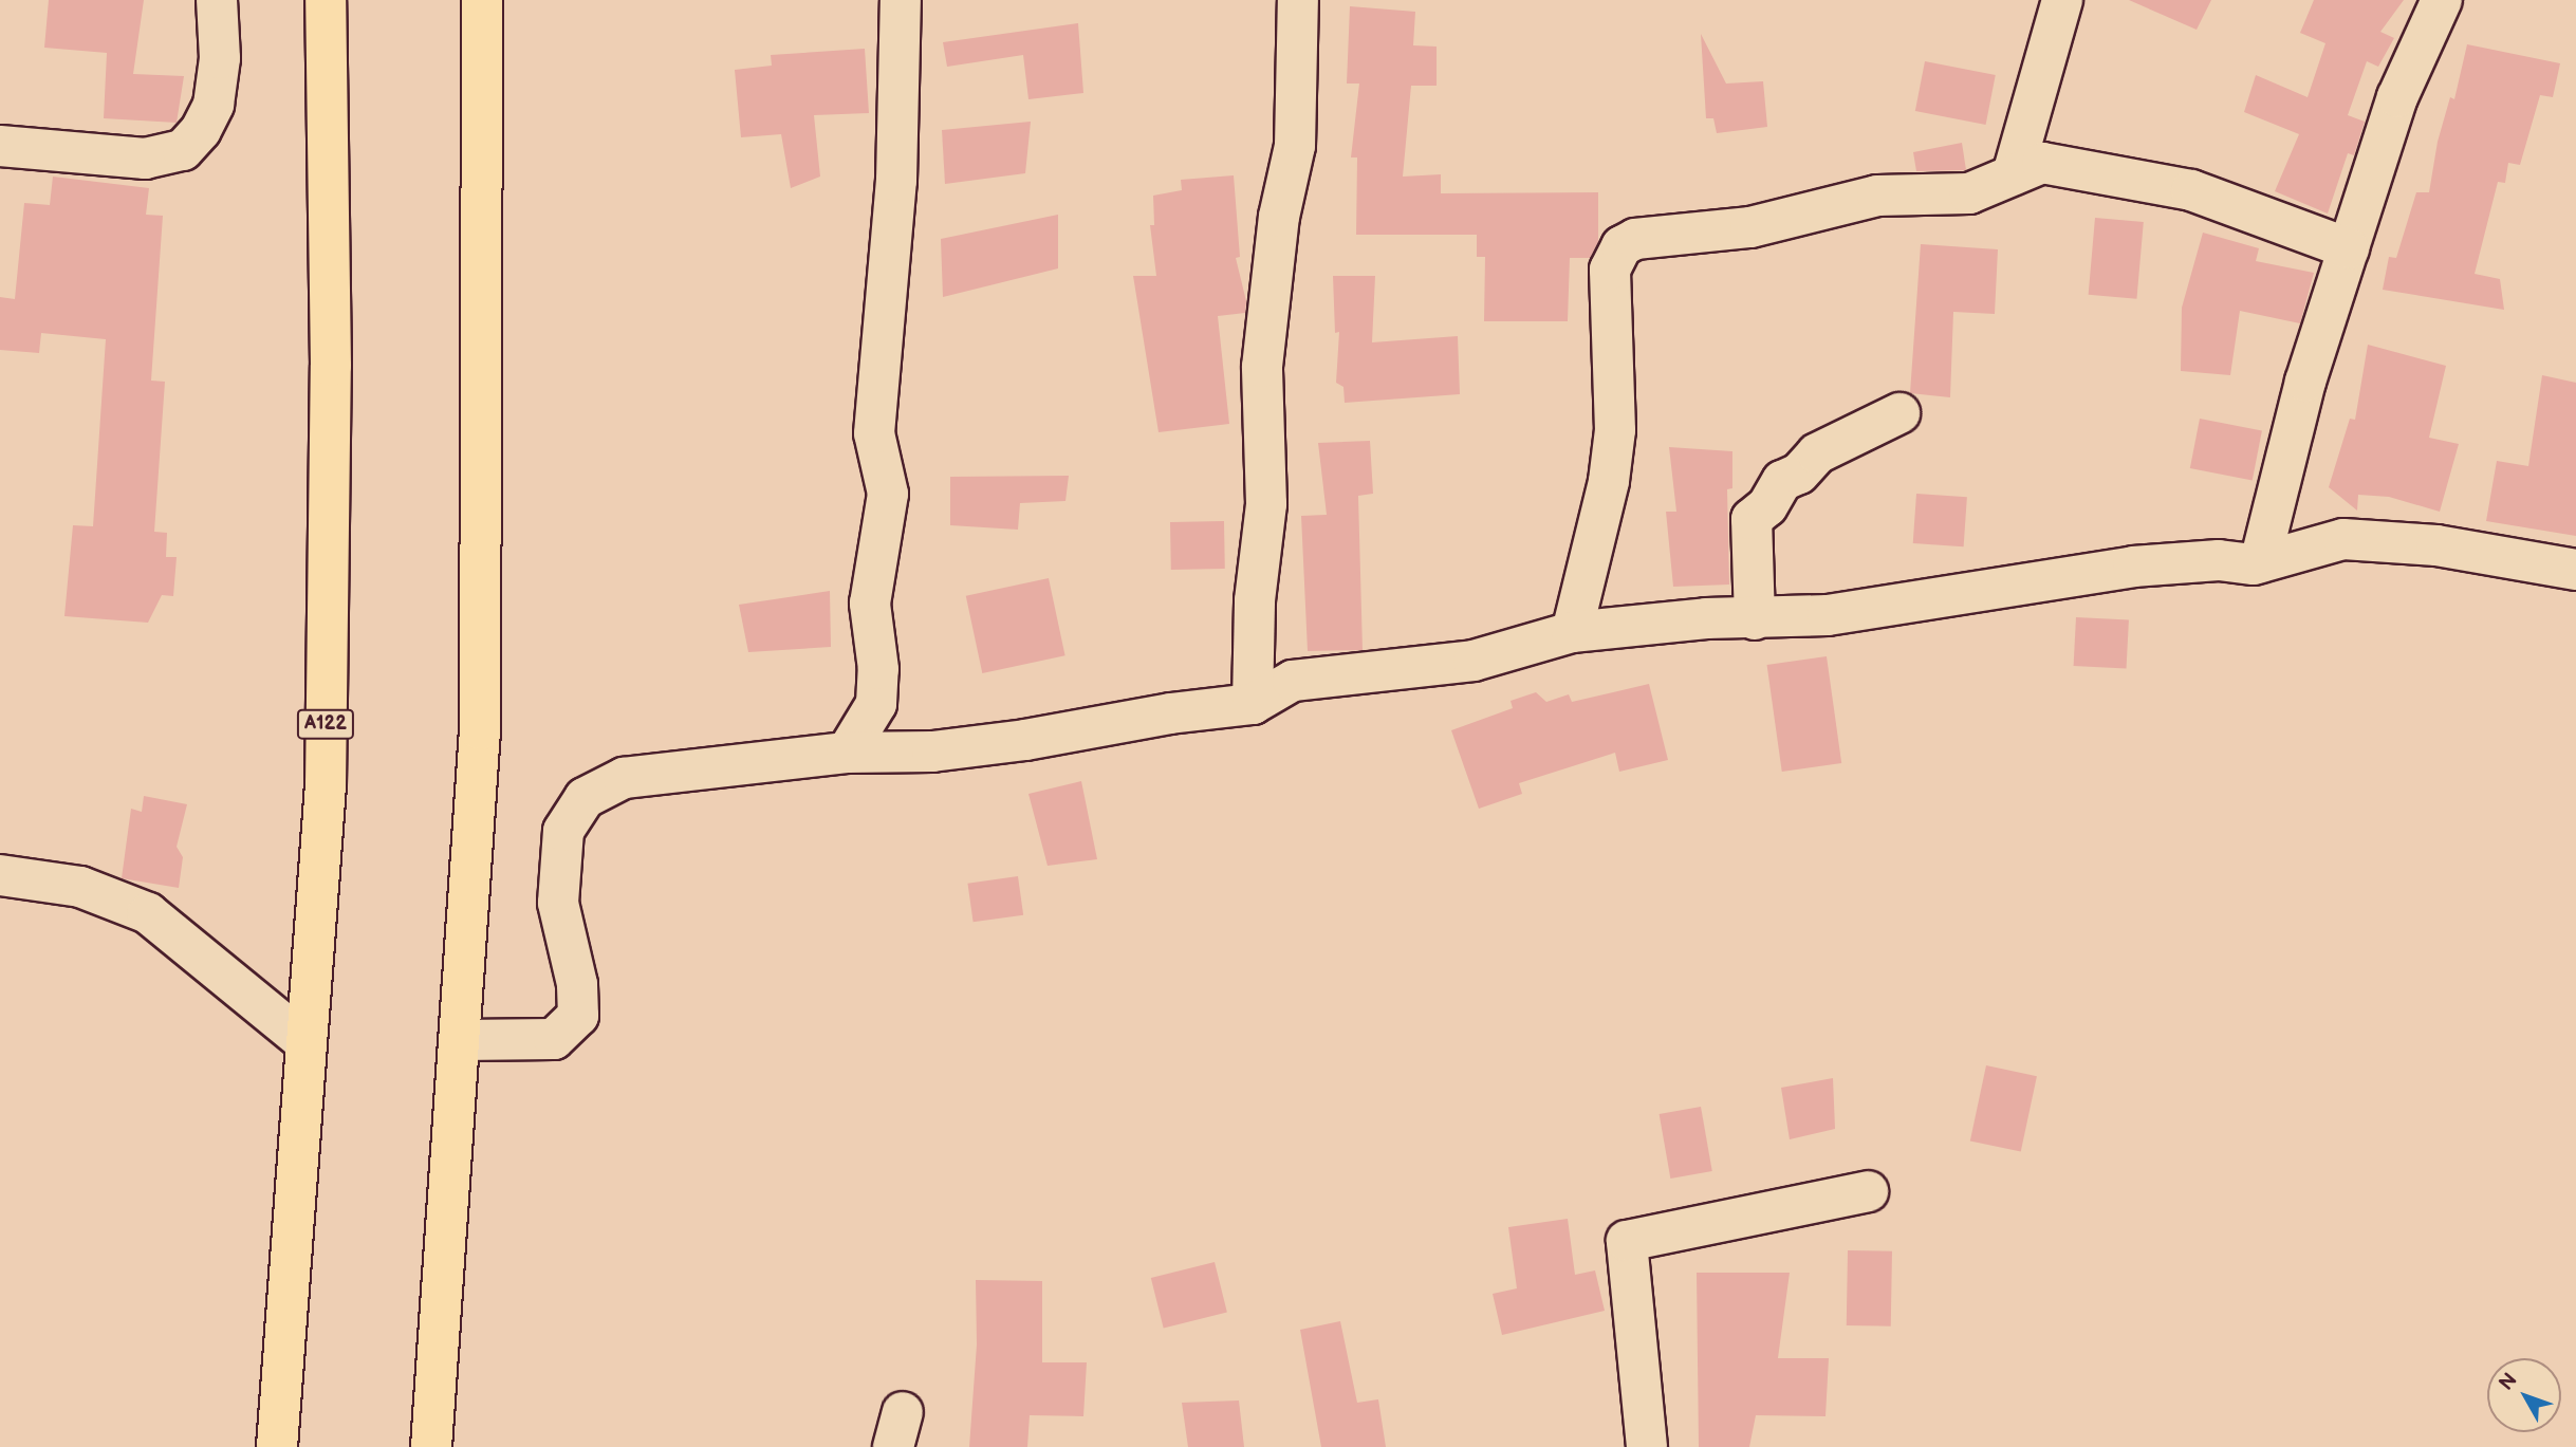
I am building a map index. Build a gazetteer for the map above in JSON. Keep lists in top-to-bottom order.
{
  "streets": {
    "highway": ["A122"]
  },
  "north": "top left"
}
